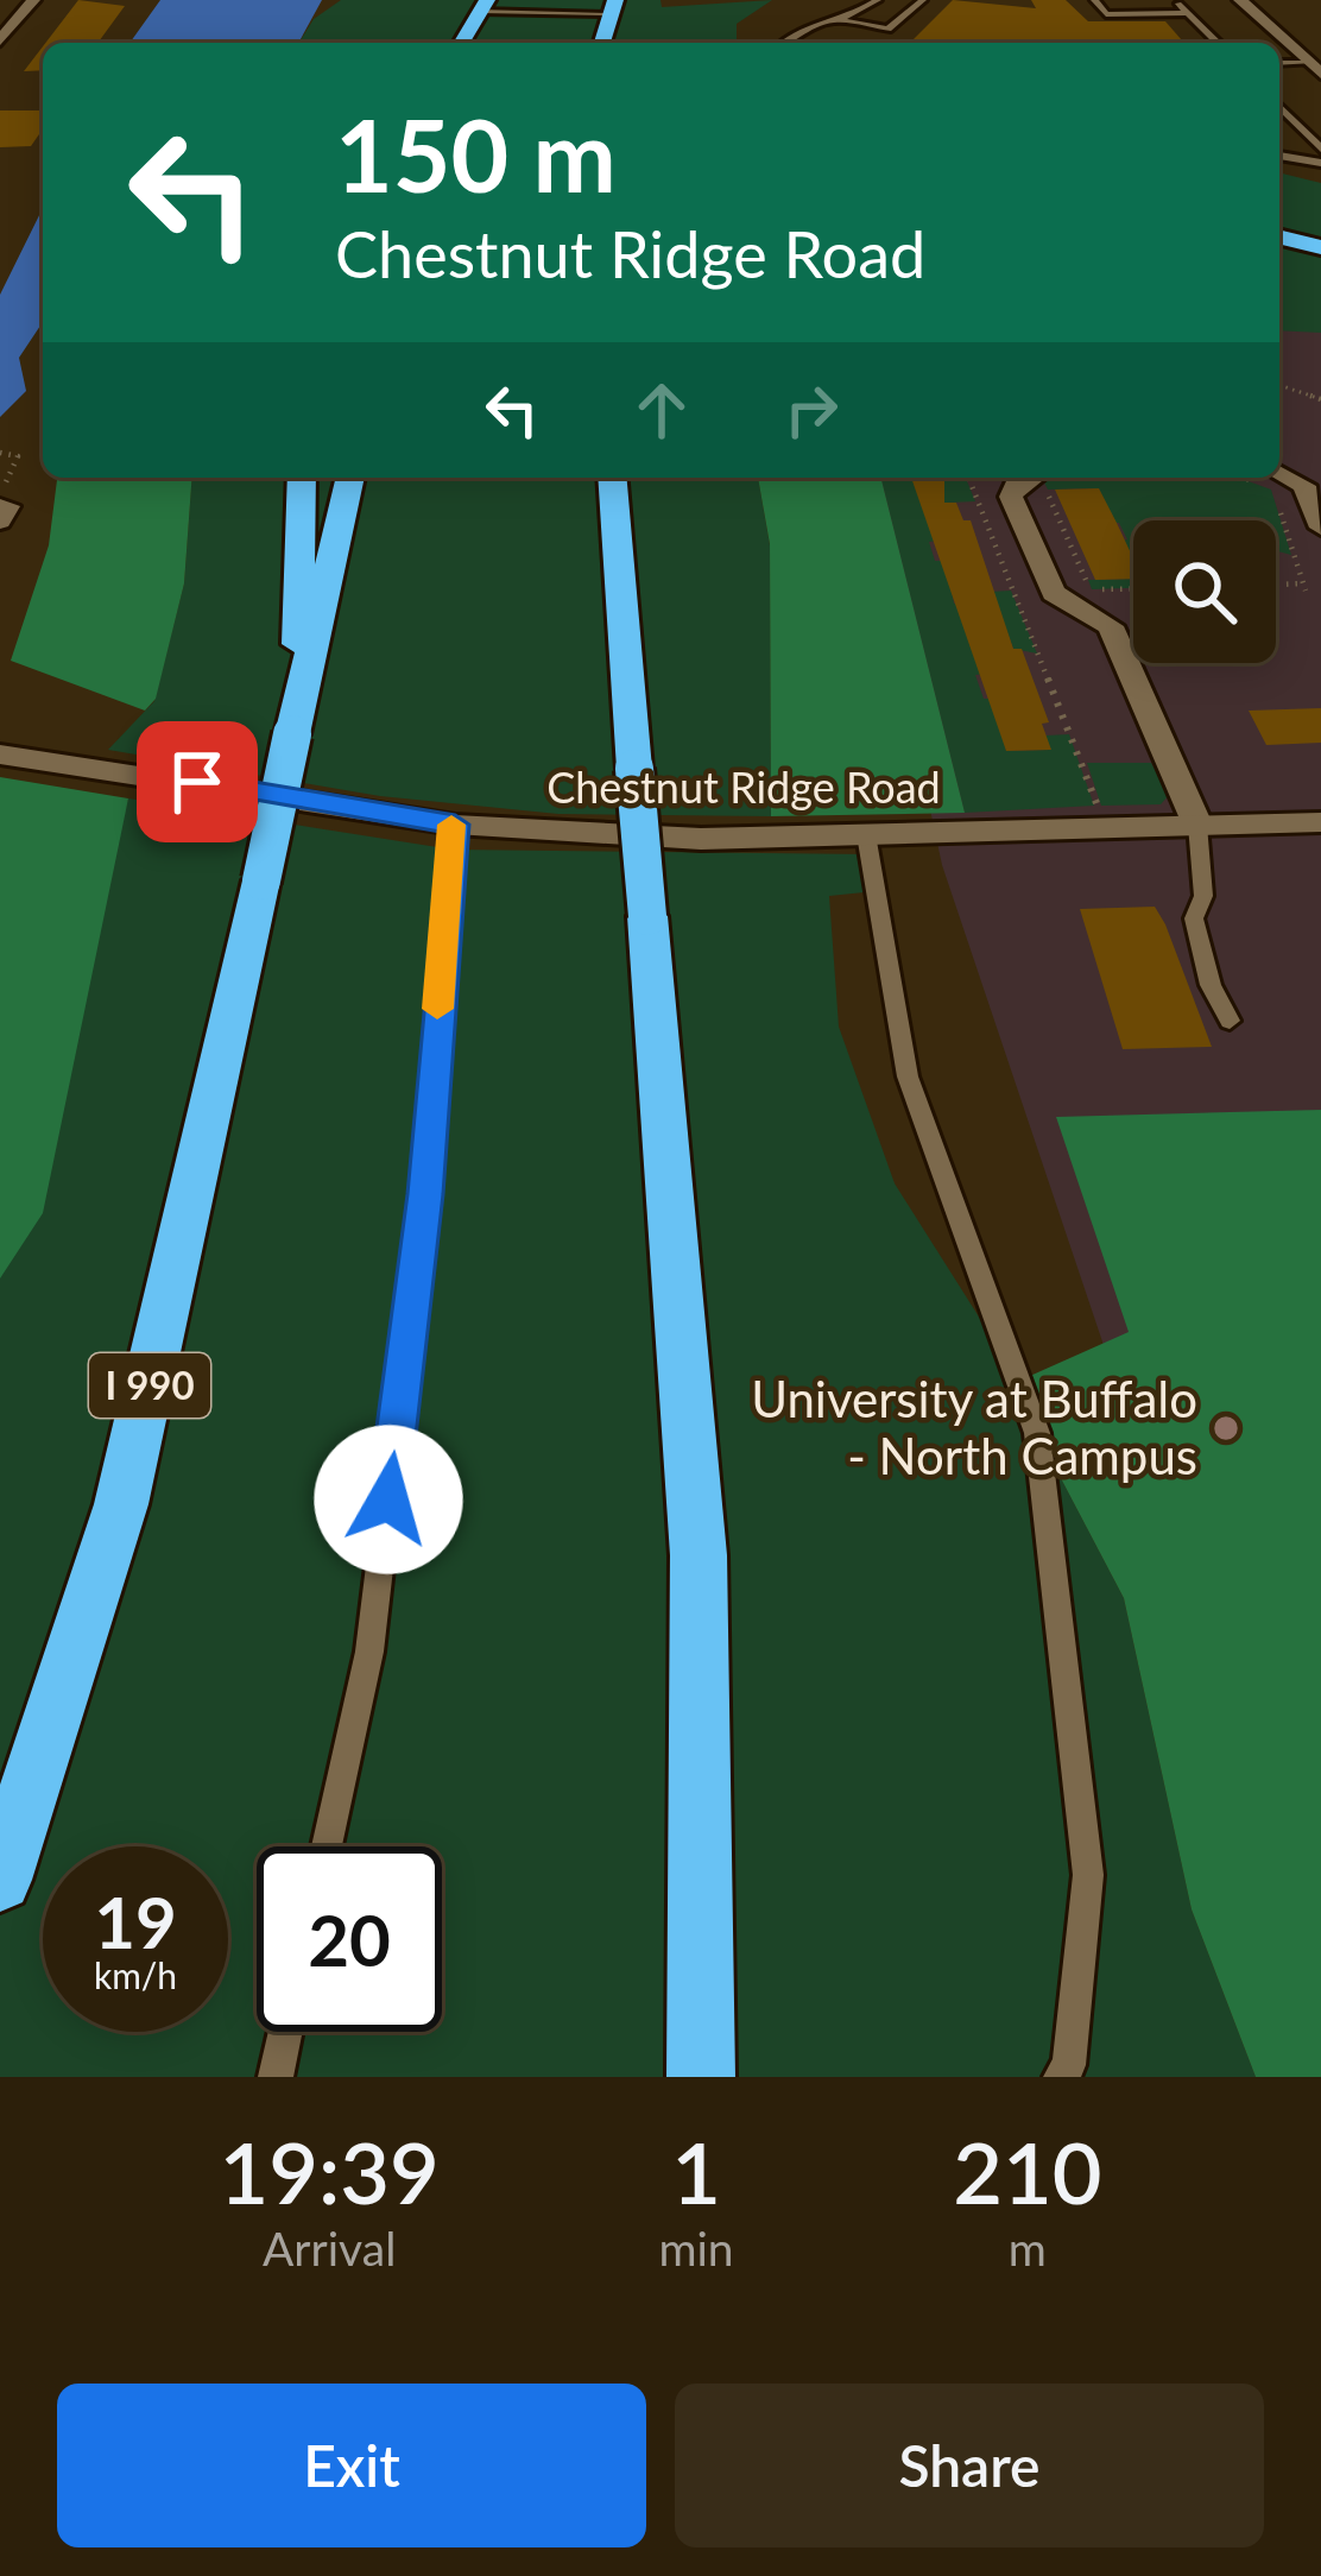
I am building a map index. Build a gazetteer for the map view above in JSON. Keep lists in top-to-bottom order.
{
  "streets": {
    "highway": ["I 990"],
    "street": ["Chestnut Ridge Road"]
  },
  "places": ["University at Buffalo - North Campus"],
  "page": {
    "turn": ["150 m", "Chestnut Ridge Road"],
    "speed": "19 km/h",
    "limit": "20",
    "eta": [
      "19:39",
      "Arrival",
      "1",
      "min",
      "210",
      "m"
    ],
    "buttons": ["Exit", "Share"]
  }
}
